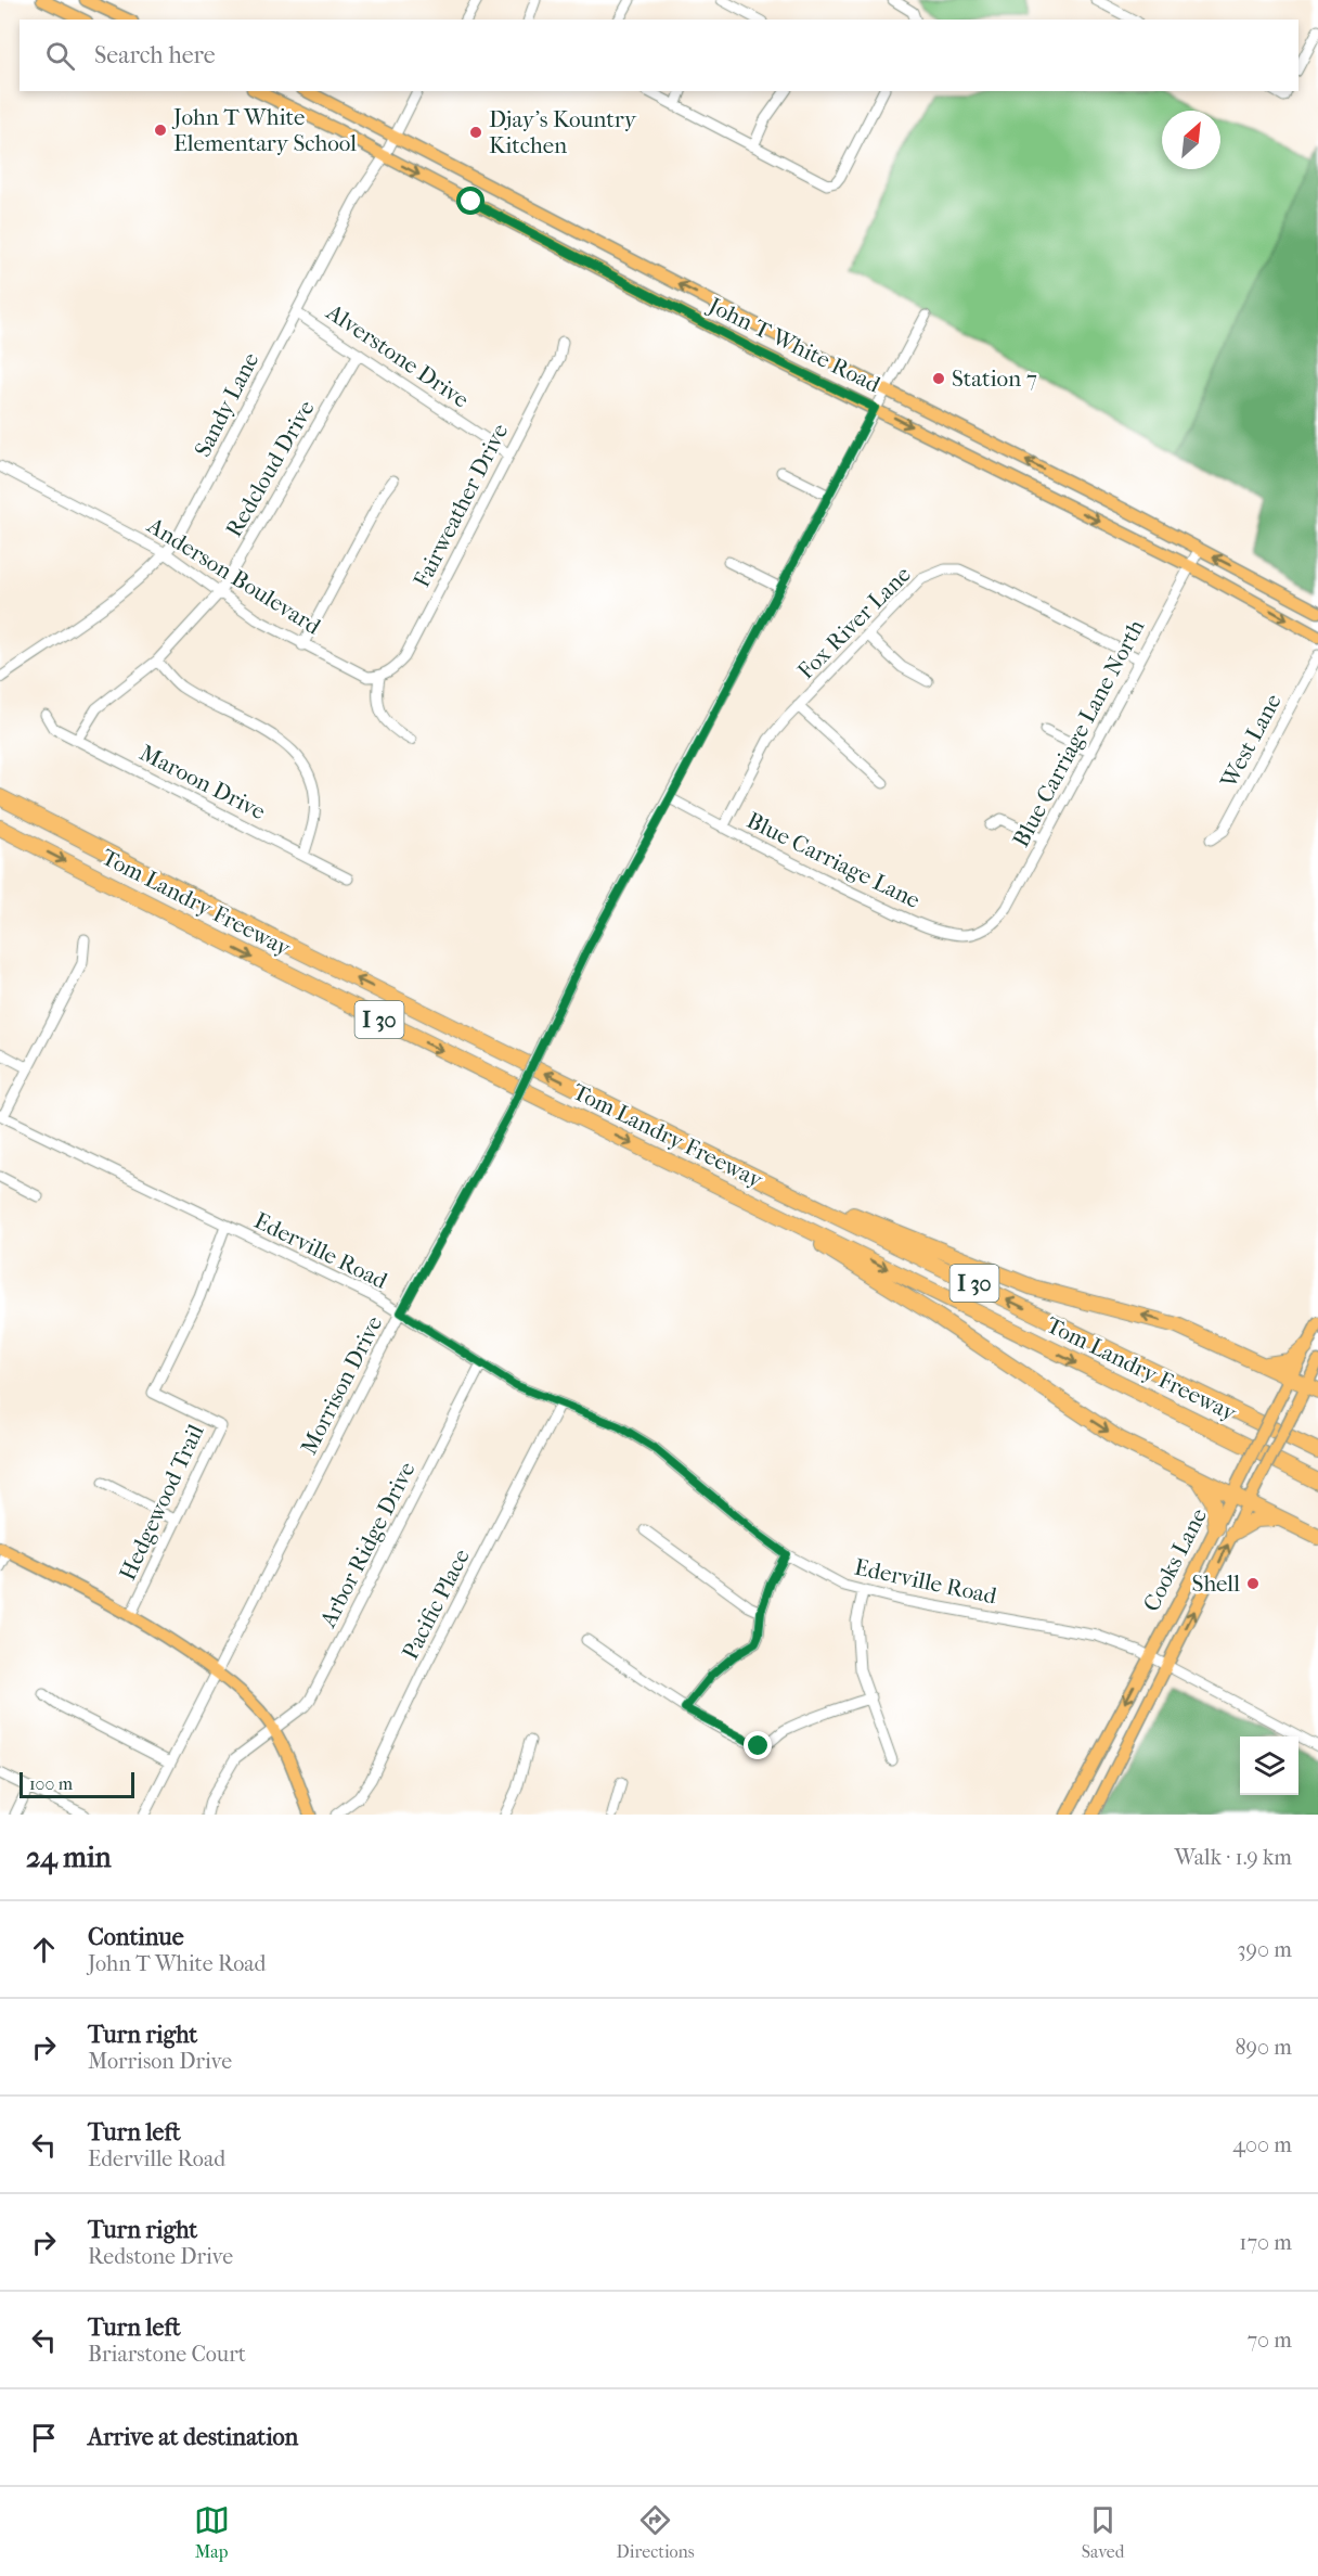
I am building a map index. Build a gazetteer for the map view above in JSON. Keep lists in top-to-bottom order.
{
  "streets": {
    "highway": ["Tom Landry Freeway", "I 30"],
    "main road": ["John T White Road", "Cooks Lane"],
    "street": [
      "Alverstone Drive",
      "Sandy Lane",
      "Redcloud Drive",
      "Fairweather Drive",
      "Anderson Boulevard",
      "Fox River Lane",
      "Blue Carriage Lane North",
      "West Lane",
      "Maroon Drive",
      "Blue Carriage Lane",
      "Ederville Road",
      "Morrison Drive",
      "Hedgewood Trail",
      "Arbor Ridge Drive",
      "Pacific Place"
    ]
  },
  "crossings": [
    ["John T White Road", "Sandy Lane"],
    ["John T White Road", "Blue Carriage Lane North"],
    ["John T White Road", "Morrison Drive"],
    ["Alverstone Drive", "Sandy Lane"],
    ["Alverstone Drive", "Redcloud Drive"],
    ["Alverstone Drive", "Fairweather Drive"],
    ["Sandy Lane", "Anderson Boulevard"],
    ["Redcloud Drive", "Anderson Boulevard"],
    ["Redcloud Drive", "Maroon Drive"],
    ["Fairweather Drive", "Anderson Boulevard"],
    ["Fox River Lane", "Blue Carriage Lane North"],
    ["Fox River Lane", "Blue Carriage Lane"],
    ["Blue Carriage Lane North", "Blue Carriage Lane"],
    ["Blue Carriage Lane", "Morrison Drive"],
    ["Ederville Road", "Morrison Drive"],
    ["Ederville Road", "Hedgewood Trail"],
    ["Ederville Road", "Arbor Ridge Drive"],
    ["Ederville Road", "Cooks Lane"],
    ["Ederville Road", "Pacific Place"]
  ],
  "places": [
    "John T White Elementary School",
    "Djay's Kountry Kitchen",
    "Station 7",
    "Shell"
  ],
  "scale_bar": "100 m",
  "north": "top right",
  "page": {
    "search": "Search here",
    "scale": "100 m",
    "heading": ["24 min", "Walk · 1.9 km"],
    "list": [
      ["Continue", "John T White Road", "390 m"],
      ["Turn right", "Morrison Drive", "890 m"],
      ["Turn left", "Ederville Road", "400 m"],
      ["Turn right", "Redstone Drive", "170 m"],
      ["Turn left", "Briarstone Court", "70 m"],
      "Arrive at destination"
    ],
    "nav": ["Map", "Directions", "Saved"]
  }
}
